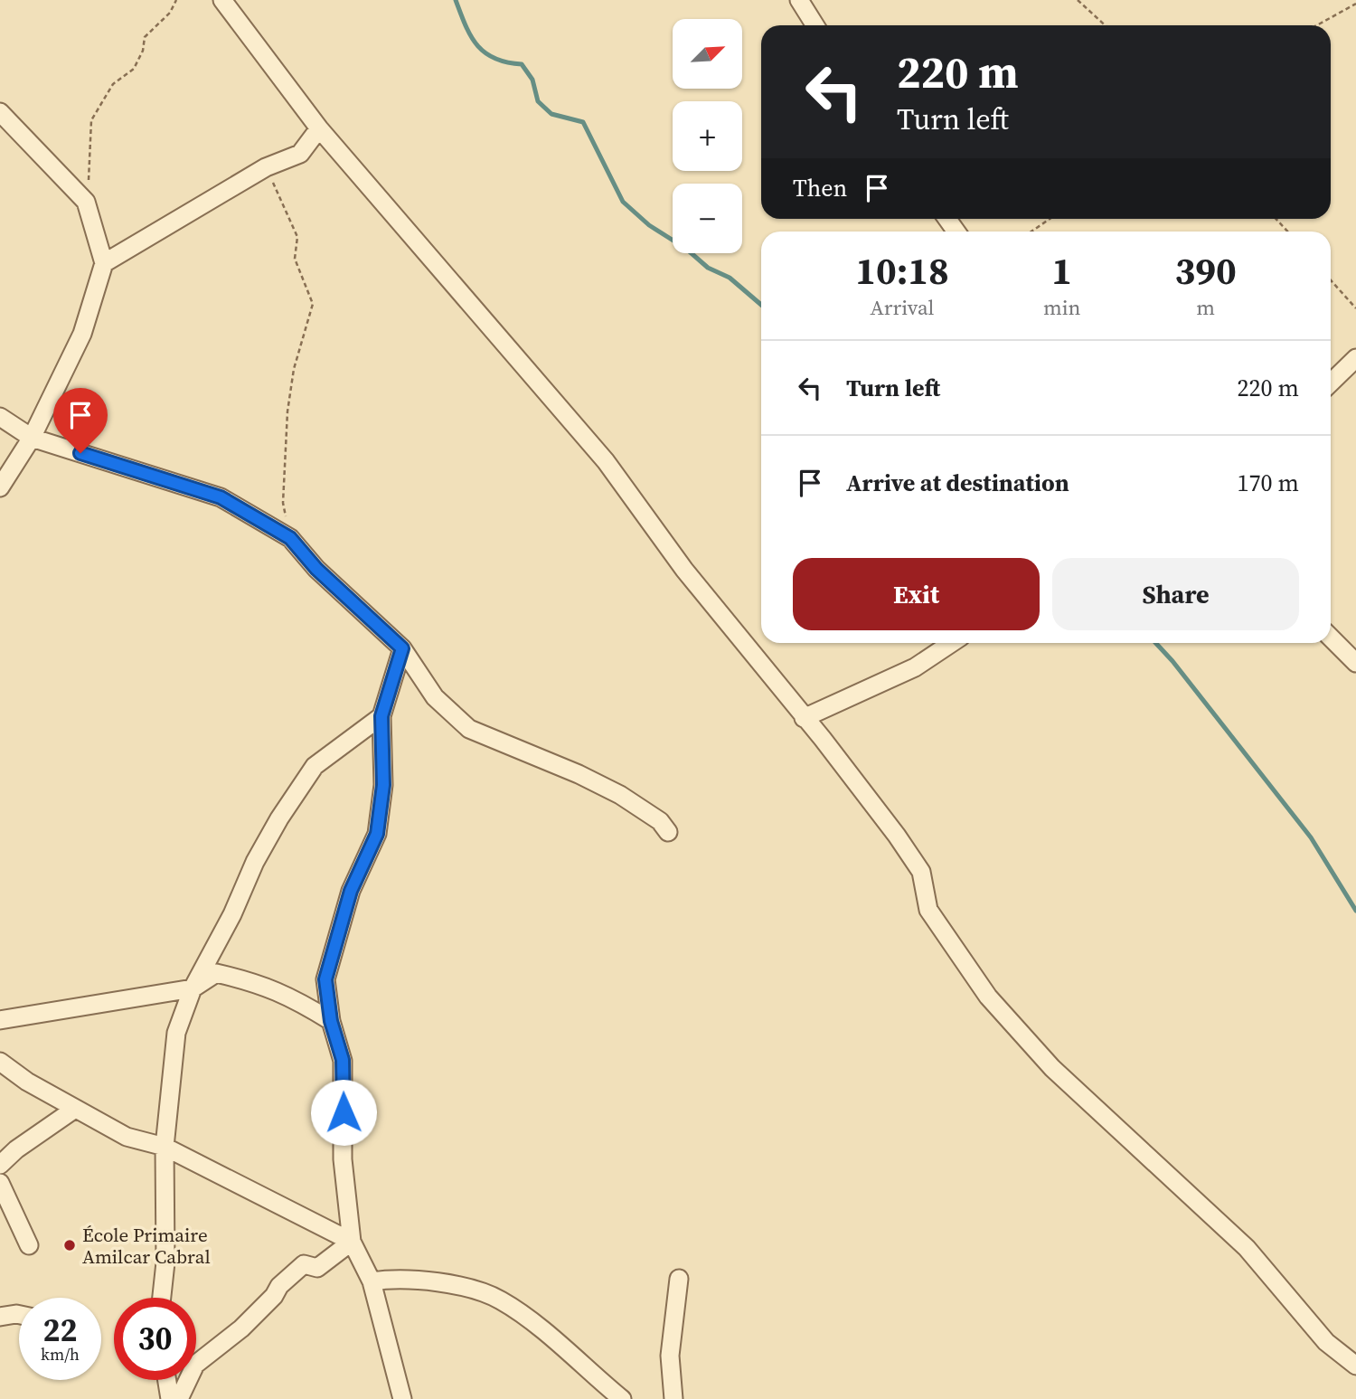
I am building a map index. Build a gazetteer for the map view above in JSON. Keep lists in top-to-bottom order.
{
  "places": ["École Primaire Amilcar Cabral"],
  "north": "top right",
  "page": {
    "map_buttons": ["+", "−"],
    "turn": ["220 m", "Turn left"],
    "then": "Then",
    "eta": [
      "10:18",
      "Arrival",
      "1",
      "min",
      "390",
      "m"
    ],
    "list": [
      {
        "name": "Turn left",
        "value": "220 m"
      },
      {
        "name": "Arrive at destination",
        "value": "170 m"
      }
    ],
    "buttons": ["Exit", "Share"],
    "speed": "22 km/h",
    "limit": "30"
  }
}
